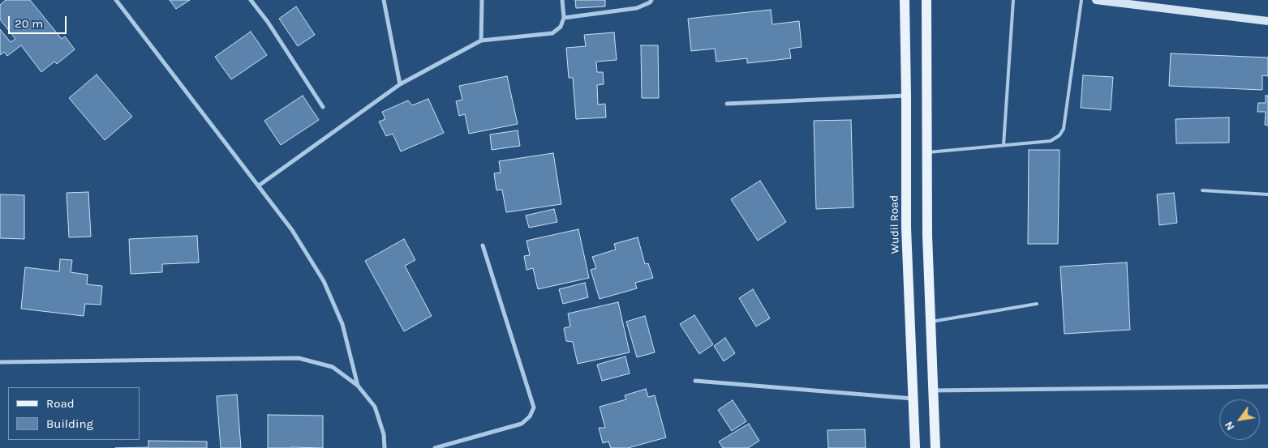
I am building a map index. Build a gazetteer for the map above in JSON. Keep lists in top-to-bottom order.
{
  "streets": {
    "main road": ["Wudil Road"]
  },
  "legend": ["Road", "Building"],
  "scale_bar": "20 m",
  "north": "bottom left"
}
